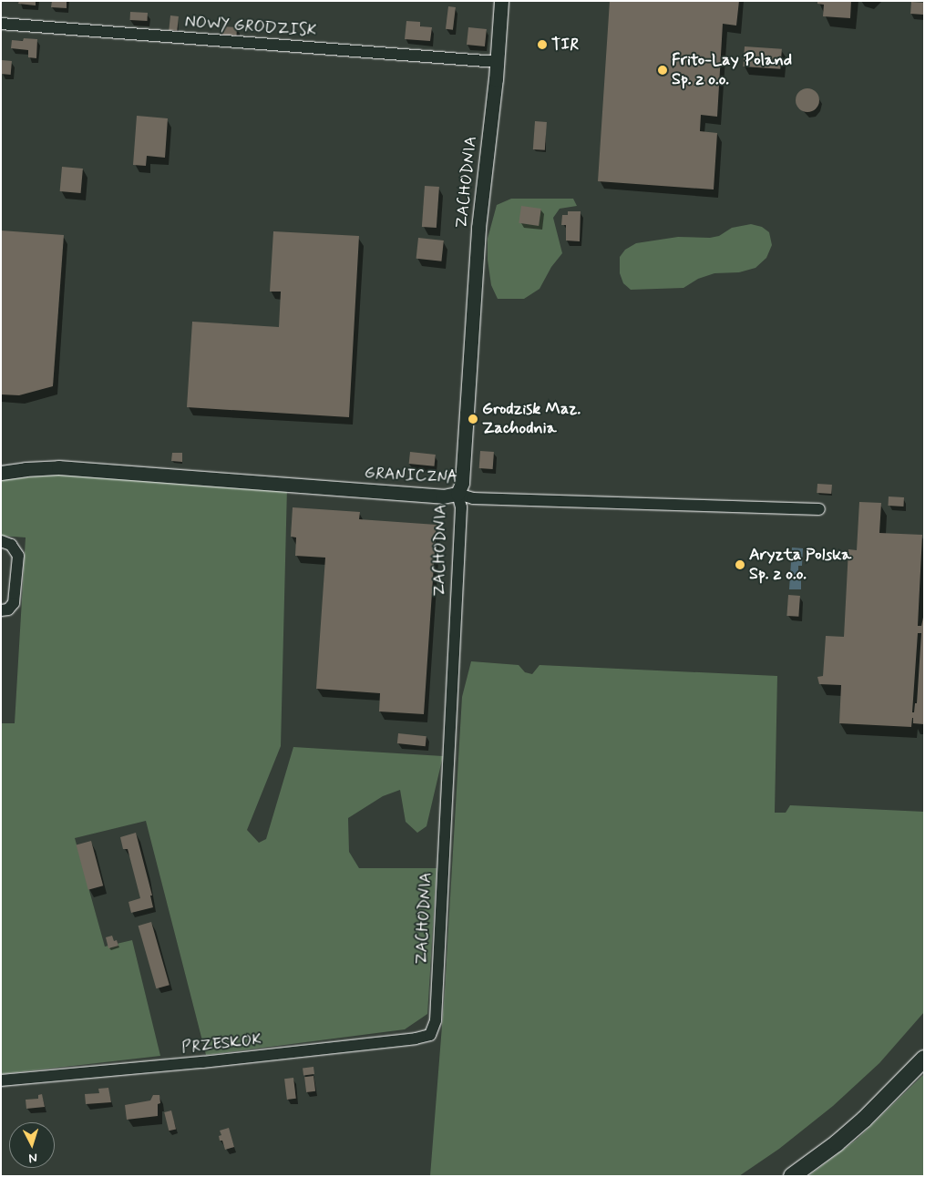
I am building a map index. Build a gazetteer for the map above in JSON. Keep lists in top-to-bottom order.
{
  "streets": {
    "street": [
      "NOWY GRODZISK",
      "ZACHODNIA",
      "GRANICZNA",
      "PRZESKOK"
    ]
  },
  "crossings": [
    ["NOWY GRODZISK", "ZACHODNIA"],
    ["ZACHODNIA", "GRANICZNA"],
    ["ZACHODNIA", "PRZESKOK"]
  ],
  "places": [
    "TIR",
    "Frito-Lay Poland Sp. z o.o.",
    "Grodzisk Maz. Zachodnia",
    "Aryzta Polska Sp. z o.o."
  ],
  "north": "bottom"
}
